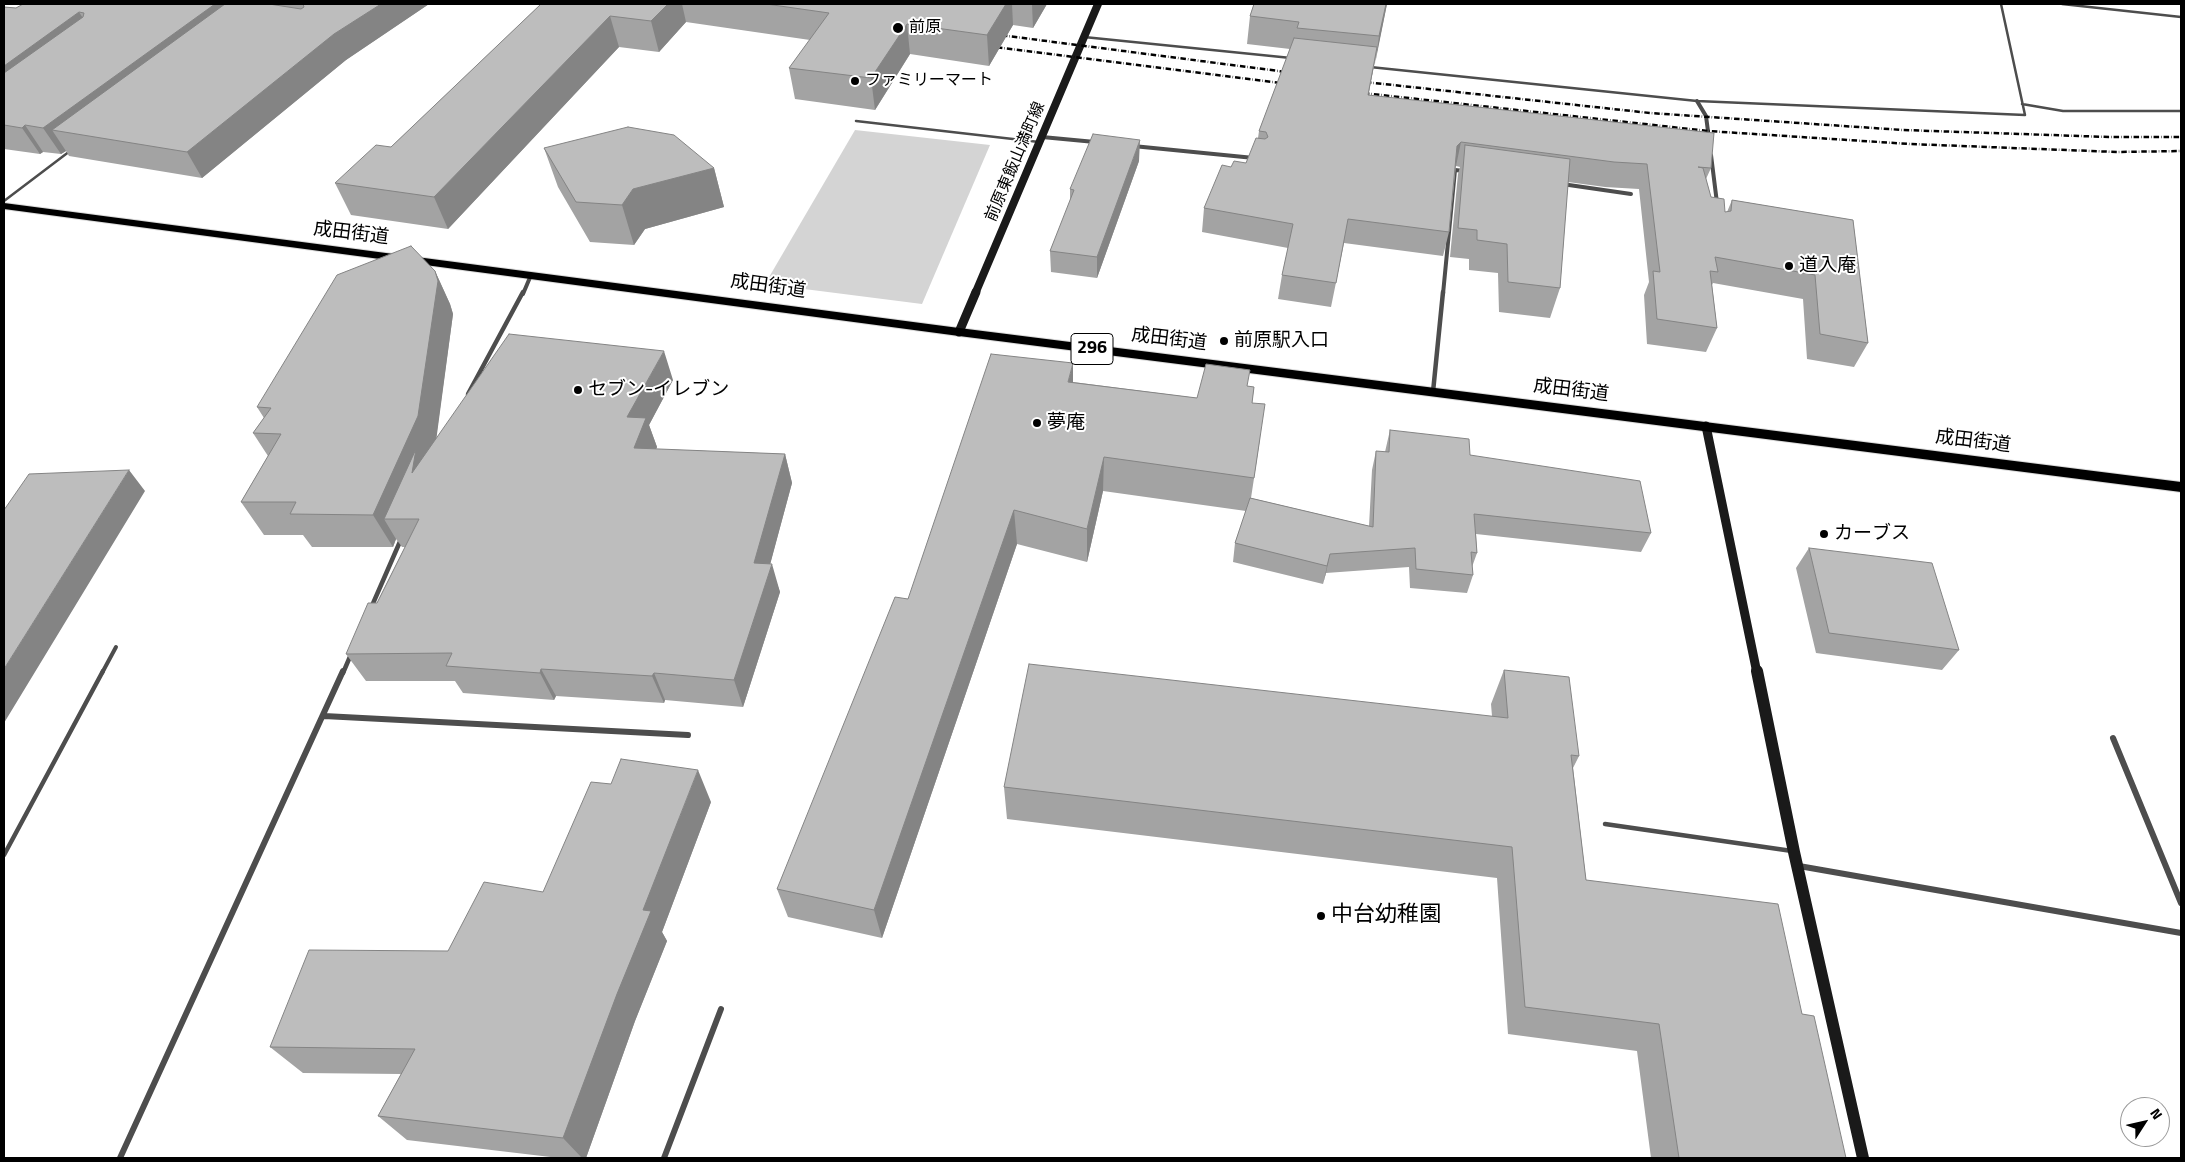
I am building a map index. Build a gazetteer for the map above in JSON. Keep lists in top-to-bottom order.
{
  "streets": {
    "highway": ["成田街道", "296"],
    "street": ["前原東飯山満町線"]
  },
  "crossings": [
    ["前原東飯山満町線", "成田街道"]
  ],
  "places": [
    "前原",
    "ファミリーマート",
    "道入庵",
    "前原駅入口",
    "セブン-イレブン",
    "夢庵",
    "カーブス",
    "中台幼稚園"
  ],
  "north": "top right"
}
